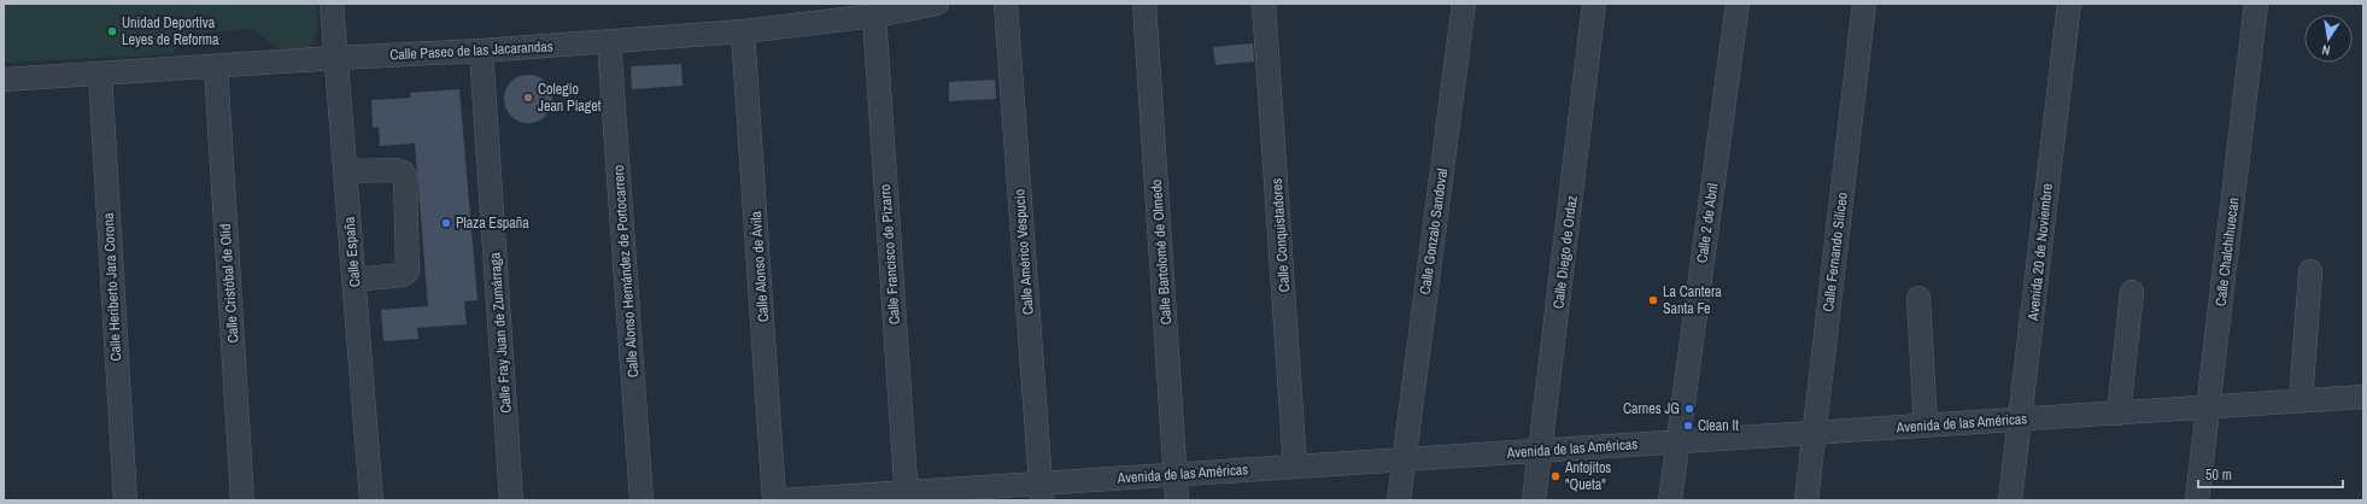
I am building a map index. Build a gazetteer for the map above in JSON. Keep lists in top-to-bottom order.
{
  "streets": {
    "street": [
      "Calle Paseo de las Jacarandas",
      "Calle 2 de Abril",
      "Calle Gonzalo Sandoval",
      "Calle Conquistadores",
      "Calle España",
      "Calle Américo Vespucio",
      "Calle Bartolomé de Olmedo",
      "Calle Diego de Ordaz",
      "Calle Fernando Silíceo",
      "Avenida 20 de Noviembre",
      "Calle Chalchihuecan",
      "Calle Francisco de Pizarro",
      "Calle Alonso de Ávila",
      "Calle Alonso Hernández de Portocarrero",
      "Calle Cristóbal de Olid",
      "Calle Heriberto Jara Corona",
      "Calle Fray Juan de Zumárraga",
      "Avenida de las Américas"
    ]
  },
  "crossings": [
    ["Calle Paseo de las Jacarandas", "Calle España"],
    ["Calle Paseo de las Jacarandas", "Calle Francisco de Pizarro"],
    ["Calle Paseo de las Jacarandas", "Calle Alonso de Ávila"],
    ["Calle Paseo de las Jacarandas", "Calle Alonso Hernández de Portocarrero"],
    ["Calle Paseo de las Jacarandas", "Calle Cristóbal de Olid"],
    ["Calle Paseo de las Jacarandas", "Calle Heriberto Jara Corona"],
    ["Calle Paseo de las Jacarandas", "Calle Fray Juan de Zumárraga"],
    ["Calle 2 de Abril", "Avenida de las Américas"],
    ["Calle Gonzalo Sandoval", "Avenida de las Américas"],
    ["Calle Conquistadores", "Avenida de las Américas"],
    ["Calle Américo Vespucio", "Avenida de las Américas"],
    ["Calle Bartolomé de Olmedo", "Avenida de las Américas"],
    ["Calle Diego de Ordaz", "Avenida de las Américas"],
    ["Calle Fernando Silíceo", "Avenida de las Américas"],
    ["Avenida 20 de Noviembre", "Avenida de las Américas"],
    ["Calle Chalchihuecan", "Avenida de las Américas"],
    ["Calle Francisco de Pizarro", "Avenida de las Américas"]
  ],
  "places": [
    "Unidad Deportiva Leyes de Reforma",
    "Colegio Jean Piaget",
    "Plaza España",
    "La Cantera Santa Fe",
    "Carnes JG",
    "Clean It",
    "Antojitos \"Queta\""
  ],
  "scale_bar": "50 m",
  "north": "bottom"
}
